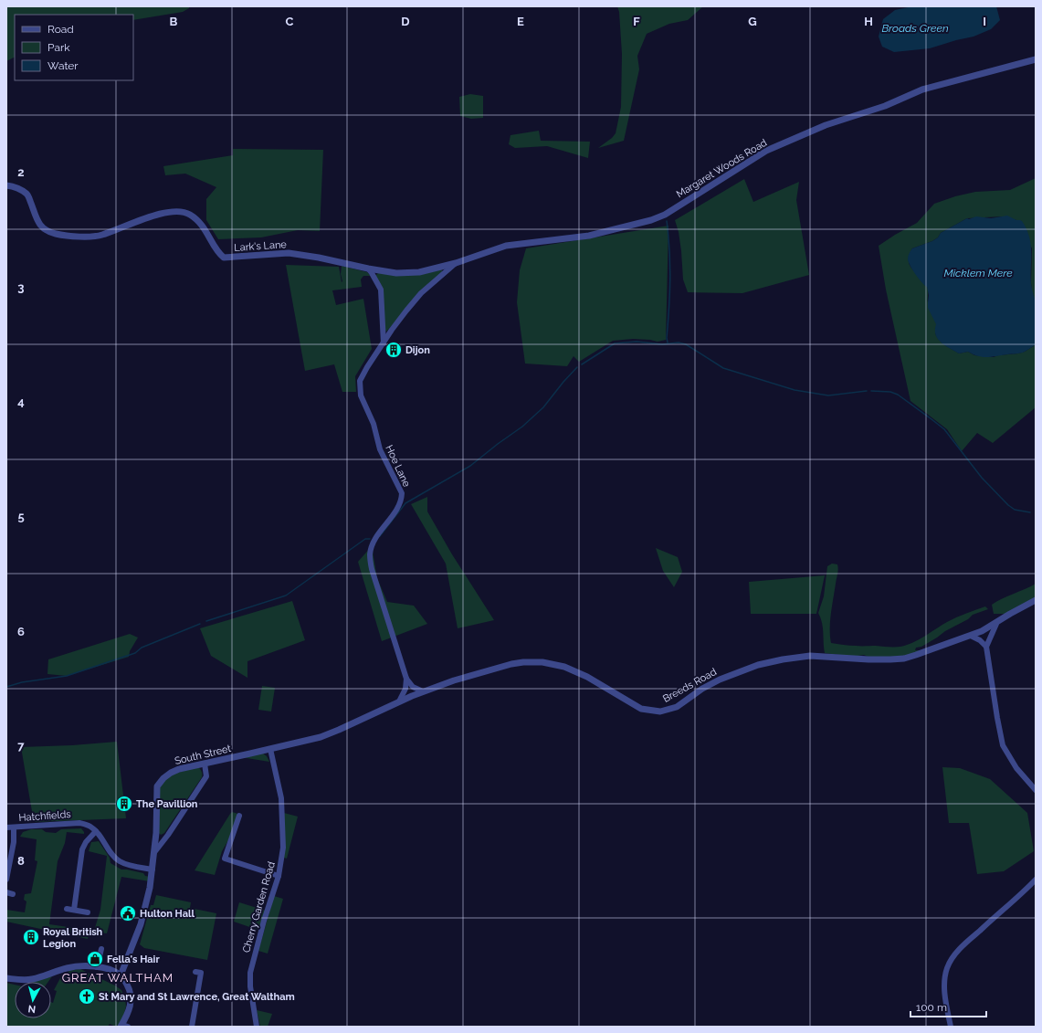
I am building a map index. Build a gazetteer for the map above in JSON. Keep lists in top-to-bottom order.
{
  "streets": {
    "street": [
      "Margaret Woods Road",
      "Lark's Lane",
      "Hoe Lane",
      "Breeds Road",
      "South Street",
      "Hatchfields",
      "Cherry Garden Road"
    ]
  },
  "crossings": [
    ["Margaret Woods Road", "Lark's Lane"],
    ["Margaret Woods Road", "Hoe Lane"],
    ["Lark's Lane", "Hoe Lane"],
    ["Breeds Road", "South Street"],
    ["South Street", "Hatchfields"],
    ["South Street", "Cherry Garden Road"]
  ],
  "districts": ["GREAT WALTHAM"],
  "water": ["Broads Green", "Micklem Mere"],
  "places": {
    "building": ["Dijon", "The Pavillion", "Royal British Legion"],
    "public building": ["Hulton Hall"],
    "shop": ["Fella's Hair"],
    "church": ["St Mary and St Lawrence, Great Waltham"]
  },
  "legend": ["Road", "Park", "Water"],
  "scale_bar": "100 m",
  "north": "bottom",
  "grid": {
    "columns": [
      "B",
      "C",
      "D",
      "E",
      "F",
      "G",
      "H",
      "I"
    ],
    "rows": [
      "2",
      "3",
      "4",
      "5",
      "6",
      "7",
      "8"
    ]
  }
}
